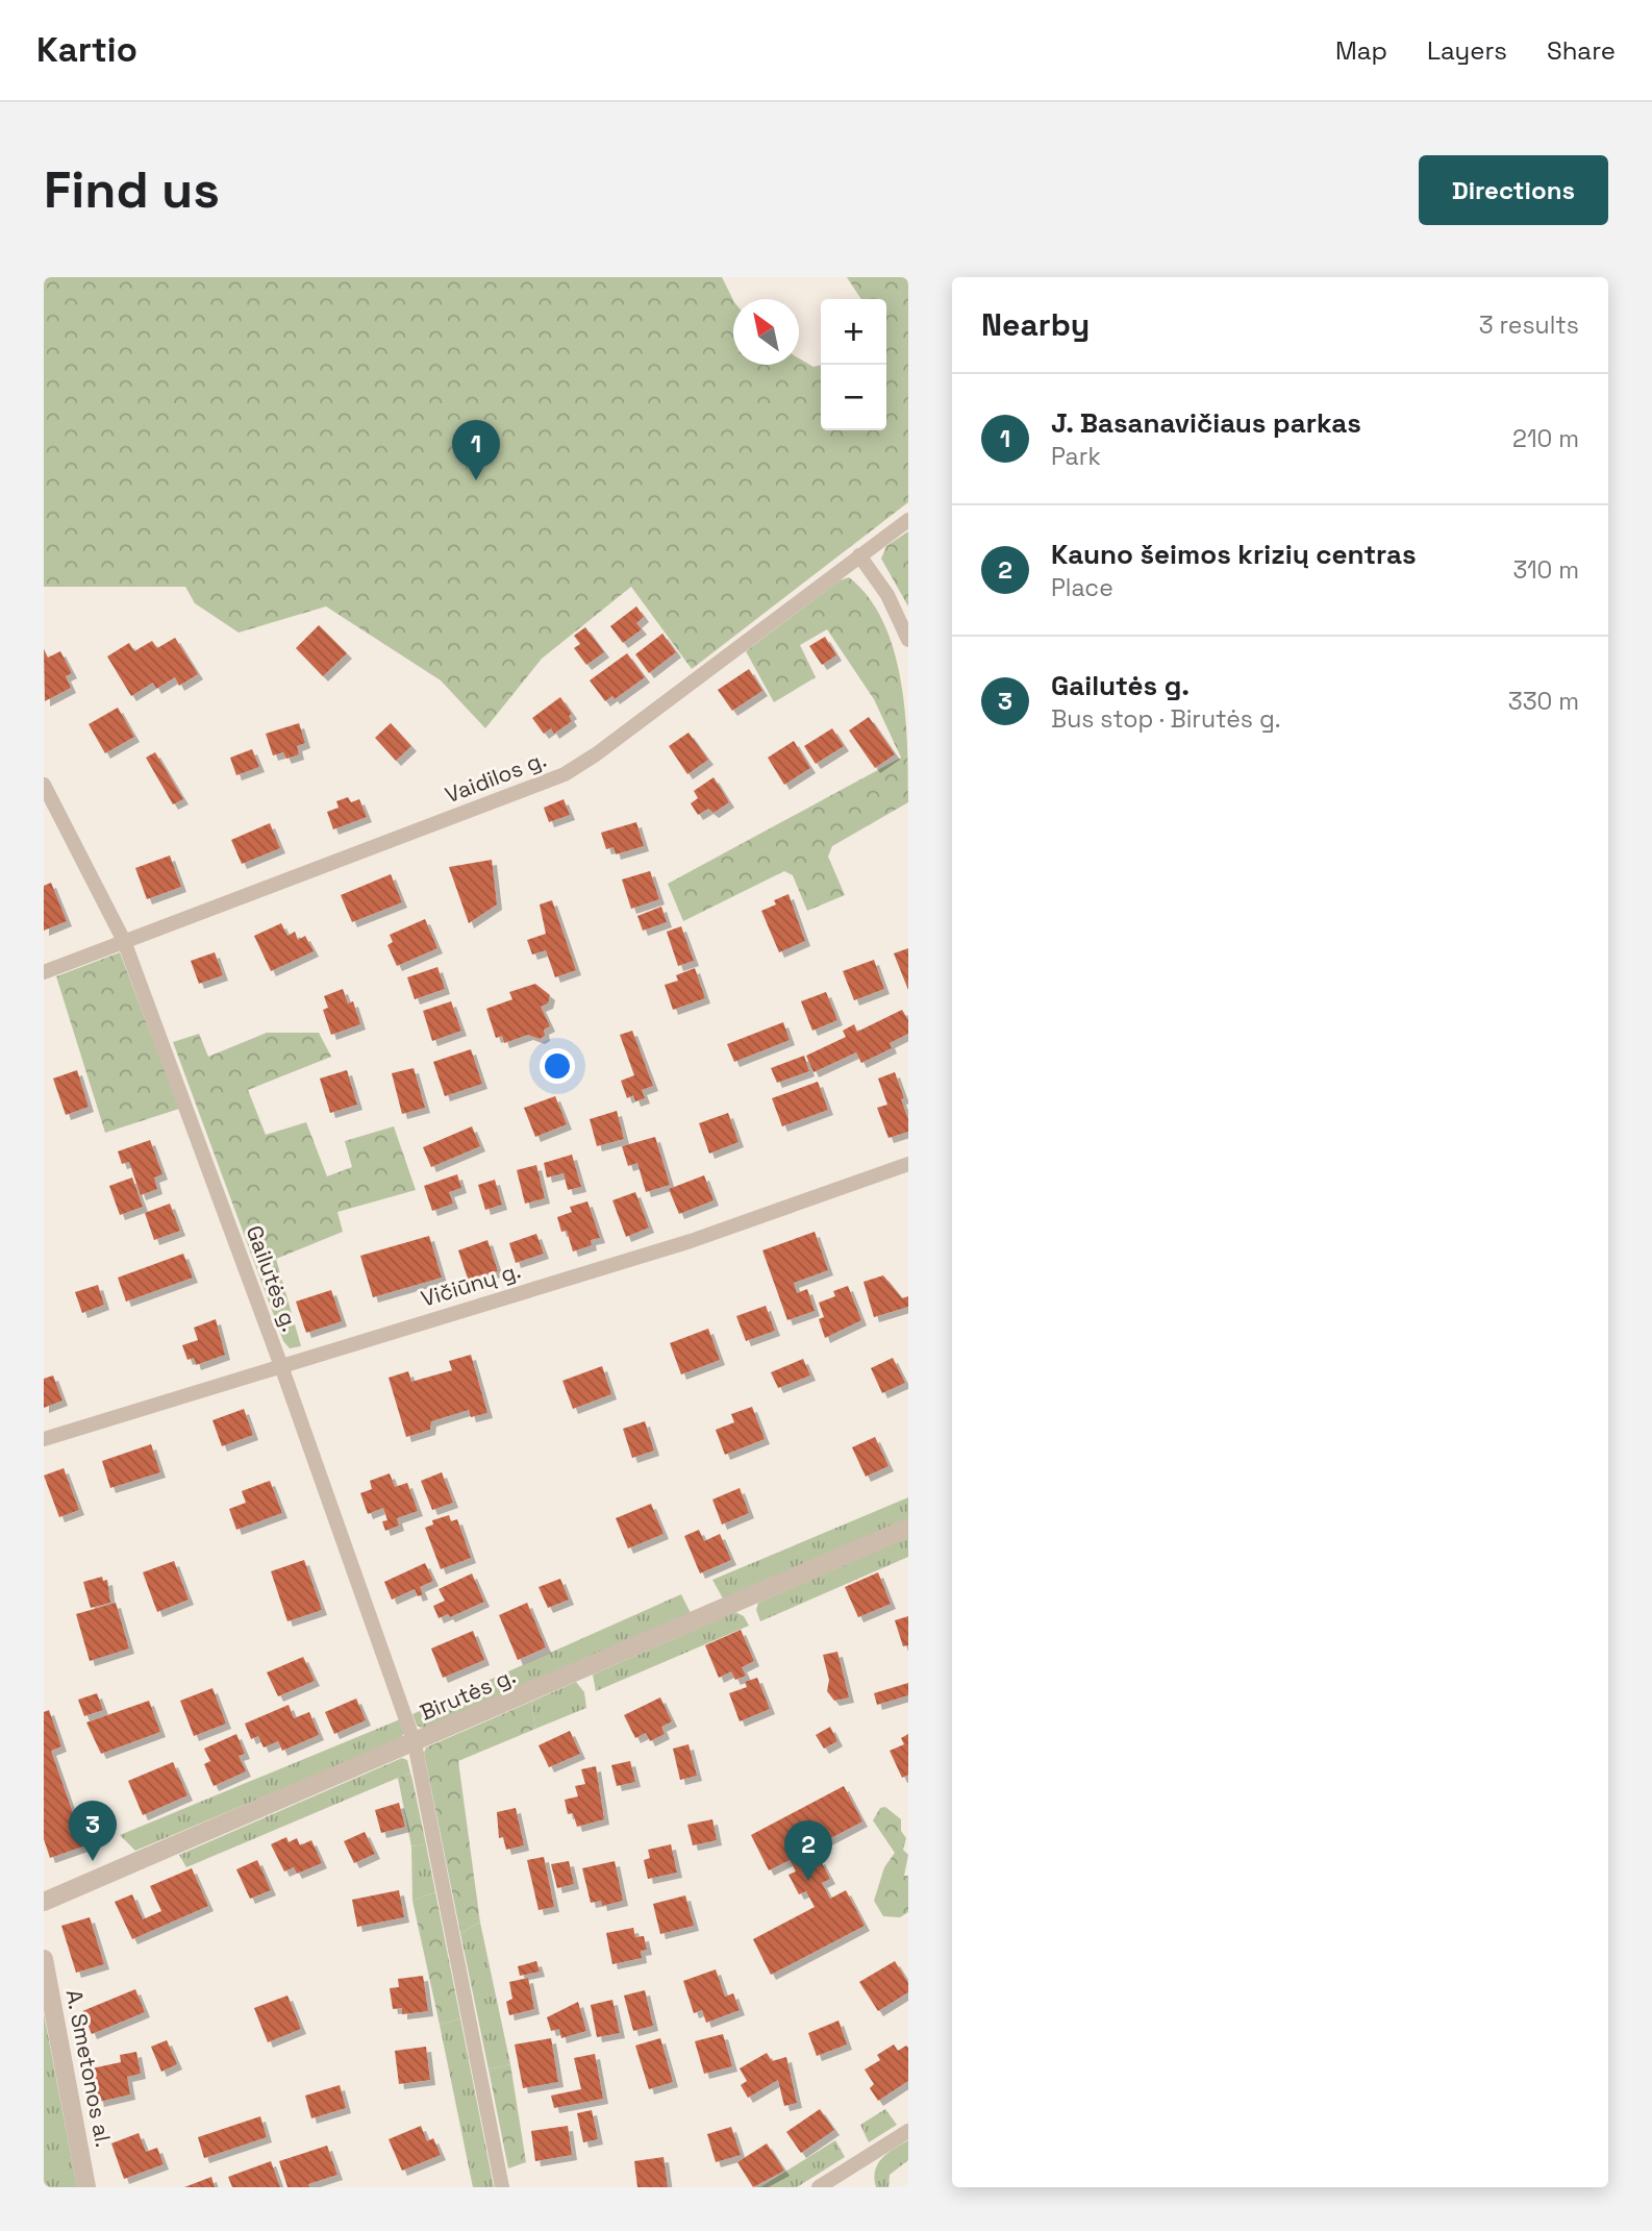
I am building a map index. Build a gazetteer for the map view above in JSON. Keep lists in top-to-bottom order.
{
  "streets": {
    "street": [
      "Vaidilos g.",
      "Gailutės g.",
      "Vičiūnų g.",
      "Birutės g.",
      "A. Smetonos al."
    ]
  },
  "crossings": [
    ["Vaidilos g.", "Gailutės g."],
    ["Gailutės g.", "Vičiūnų g."],
    ["Gailutės g.", "Birutės g."]
  ],
  "north": "top left",
  "page": {
    "header": "Kartio",
    "nav": ["Map", "Layers", "Share"],
    "buttons": "Directions",
    "title": "Find us",
    "heading": ["Nearby", "3 results"],
    "map_buttons": ["+", "−"],
    "list": [
      {
        "mark": "1",
        "name": "J. Basanavičiaus parkas",
        "note": "Park",
        "value": "210 m"
      },
      {
        "mark": "2",
        "name": "Kauno šeimos krizių centras",
        "note": "Place",
        "value": "310 m"
      },
      {
        "mark": "3",
        "name": "Gailutės g.",
        "note": "Bus stop · Birutės g.",
        "value": "330 m"
      }
    ],
    "pins": ["1", "3", "2"]
  }
}
